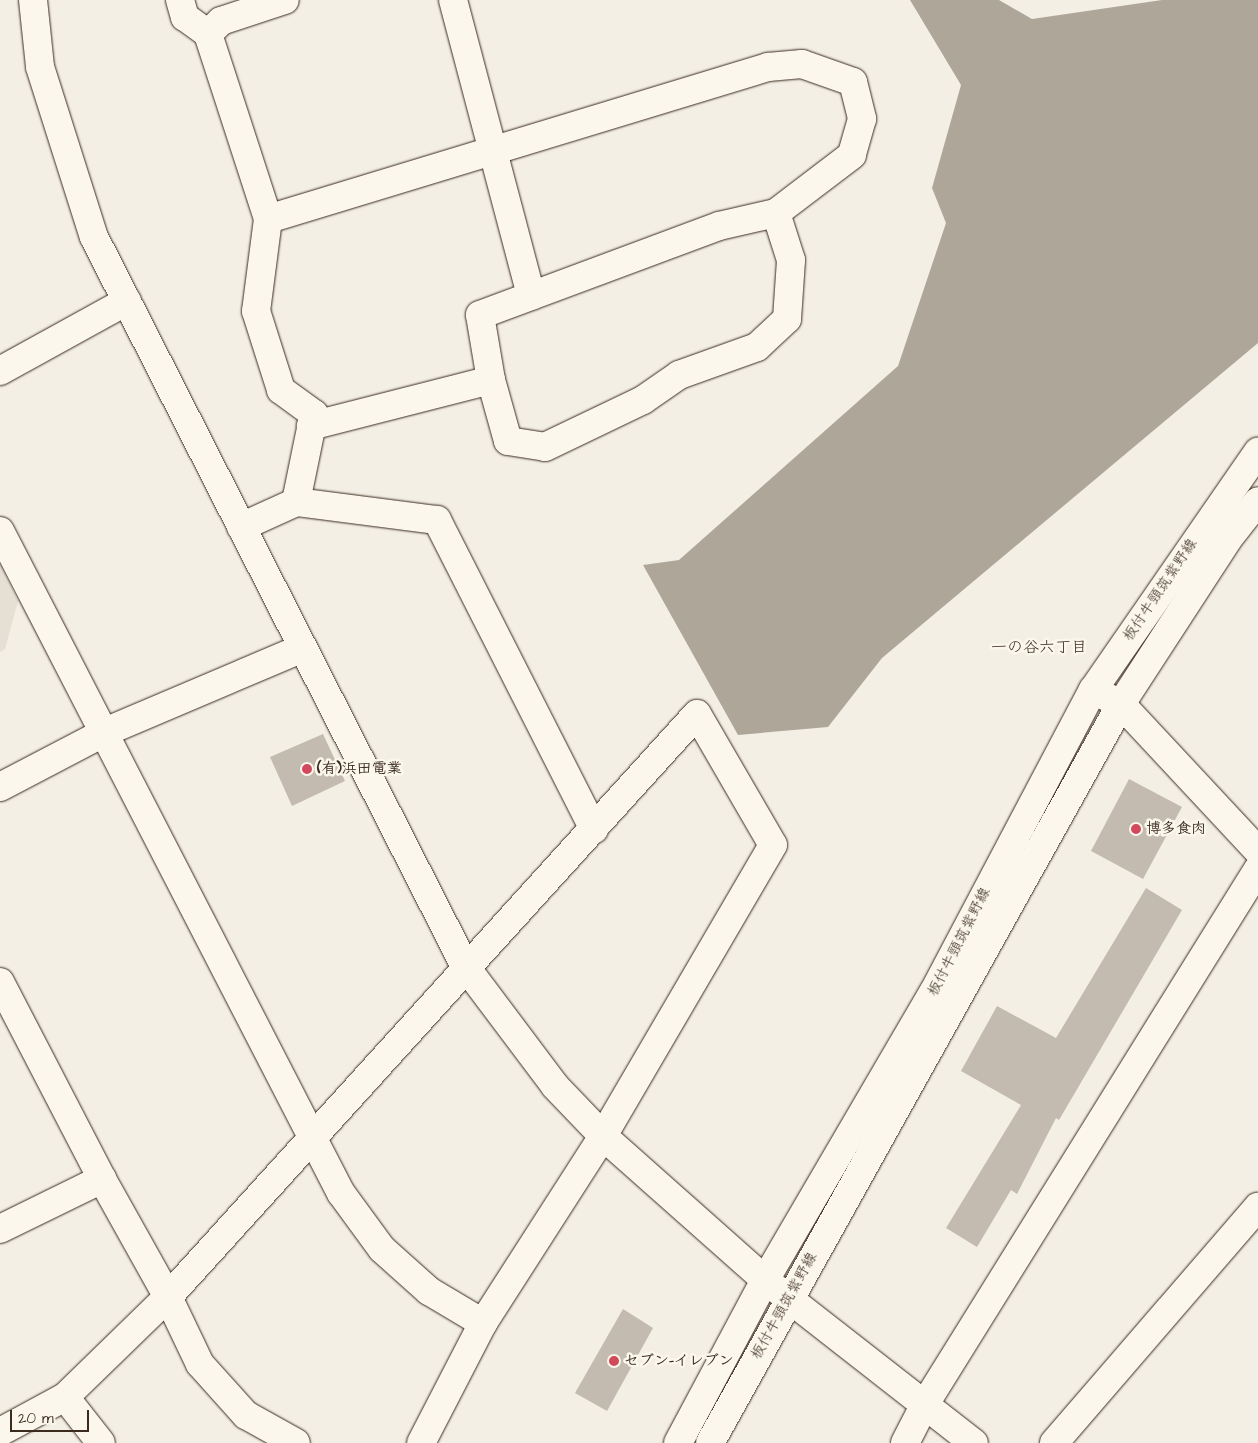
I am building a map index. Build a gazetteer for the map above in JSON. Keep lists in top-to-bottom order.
{
  "streets": {
    "street": ["板付牛頸筑紫野線"]
  },
  "districts": ["一の谷六丁目"],
  "places": ["(有)浜田電業", "博多食肉", "セブン-イレブン"],
  "scale_bar": "20 m"
}
